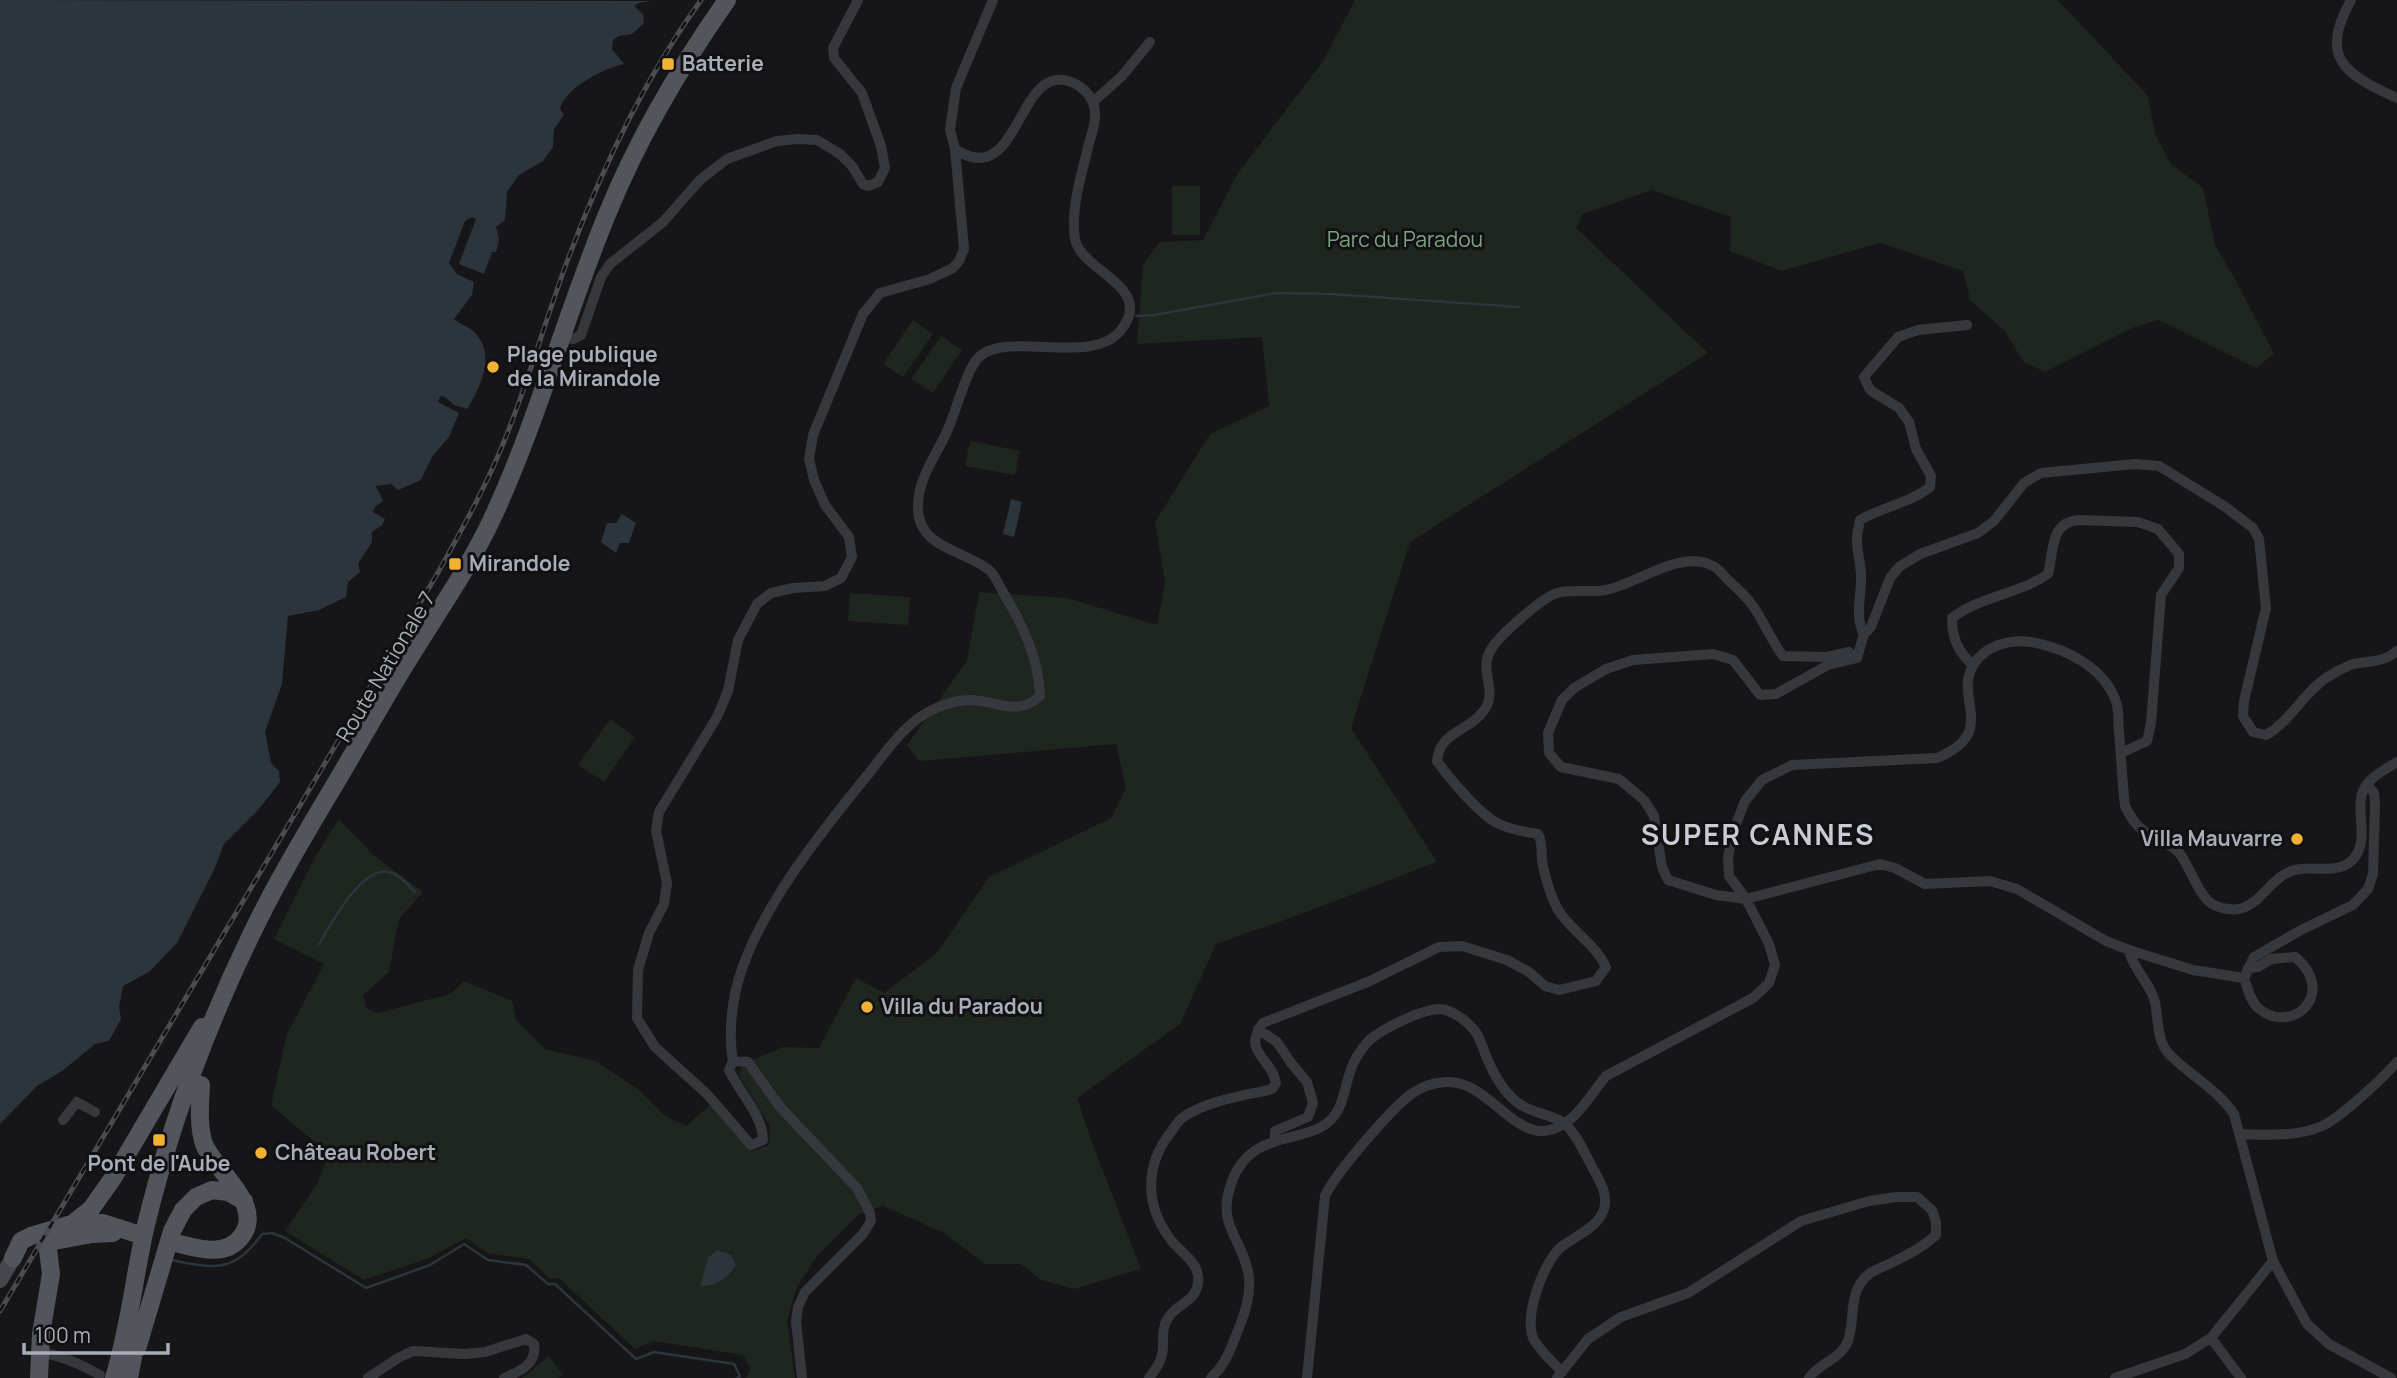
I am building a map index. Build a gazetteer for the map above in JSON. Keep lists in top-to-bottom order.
{
  "streets": {
    "main road": ["Route Nationale 7"]
  },
  "districts": ["SUPER CANNES"],
  "parks": ["Parc du Paradou"],
  "places": {
    "transit": ["Batterie", "Mirandole", "Pont de l'Aube"],
    "other": [
      "Plage publique de la Mirandole",
      "Villa Mauvarre",
      "Villa du Paradou",
      "Château Robert"
    ]
  },
  "scale_bar": "100 m"
}
